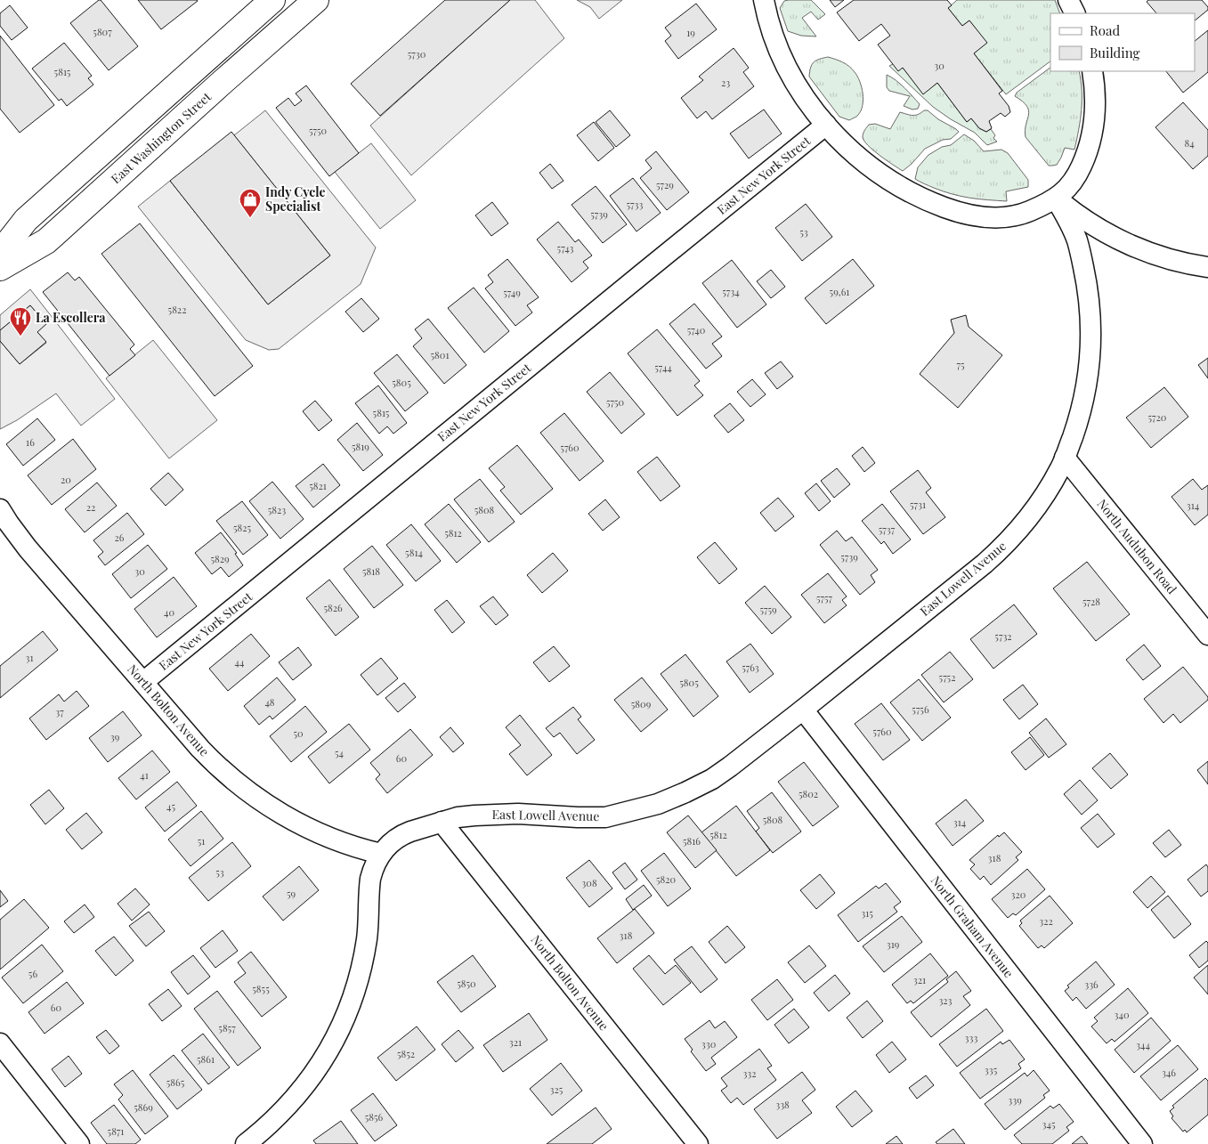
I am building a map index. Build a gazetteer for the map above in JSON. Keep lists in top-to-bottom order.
{
  "streets": {
    "main road": ["East Washington Street"],
    "street": [
      "East New York Street",
      "North Audubon Road",
      "East Lowell Avenue",
      "North Bolton Avenue",
      "North Graham Avenue"
    ]
  },
  "crossings": [
    ["East New York Street", "North Bolton Avenue"],
    ["North Audubon Road", "East Lowell Avenue"],
    ["East Lowell Avenue", "North Bolton Avenue"],
    ["East Lowell Avenue", "North Graham Avenue"]
  ],
  "places": {
    "shop": ["Indy Cycle Specialist"],
    "restaurant": ["La Escollera"]
  },
  "house_numbers": [
    "5807",
    "19",
    "5730",
    "30",
    "5815",
    "23",
    "5750",
    "84",
    "5729",
    "5733",
    "5739",
    "53",
    "5743",
    "5734",
    "59,61",
    "5749",
    "5822",
    "5740",
    "5801",
    "75",
    "5744",
    "5805",
    "5750",
    "5815",
    "5720",
    "16",
    "5819",
    "5760",
    "20",
    "5821",
    "5731",
    "314",
    "22",
    "5823",
    "5808",
    "5825",
    "5737",
    "5812",
    "26",
    "5814",
    "5739",
    "5829",
    "30",
    "5818",
    "5757",
    "5728",
    "5826",
    "5759",
    "40",
    "5732",
    "31",
    "44",
    "5763",
    "5752",
    "5805",
    "48",
    "5809",
    "5756",
    "37",
    "5760",
    "50",
    "39",
    "54",
    "60",
    "41",
    "5802",
    "45",
    "5808",
    "314",
    "5812",
    "51",
    "5816",
    "318",
    "53",
    "5820",
    "308",
    "59",
    "320",
    "315",
    "322",
    "318",
    "319",
    "56",
    "321",
    "5850",
    "336",
    "5855",
    "323",
    "60",
    "340",
    "5857",
    "333",
    "321",
    "330",
    "344",
    "5852",
    "5861",
    "335",
    "346",
    "332",
    "5865",
    "325",
    "339",
    "338",
    "5869",
    "5856",
    "345",
    "5871"
  ],
  "legend": ["Road", "Building"]
}
